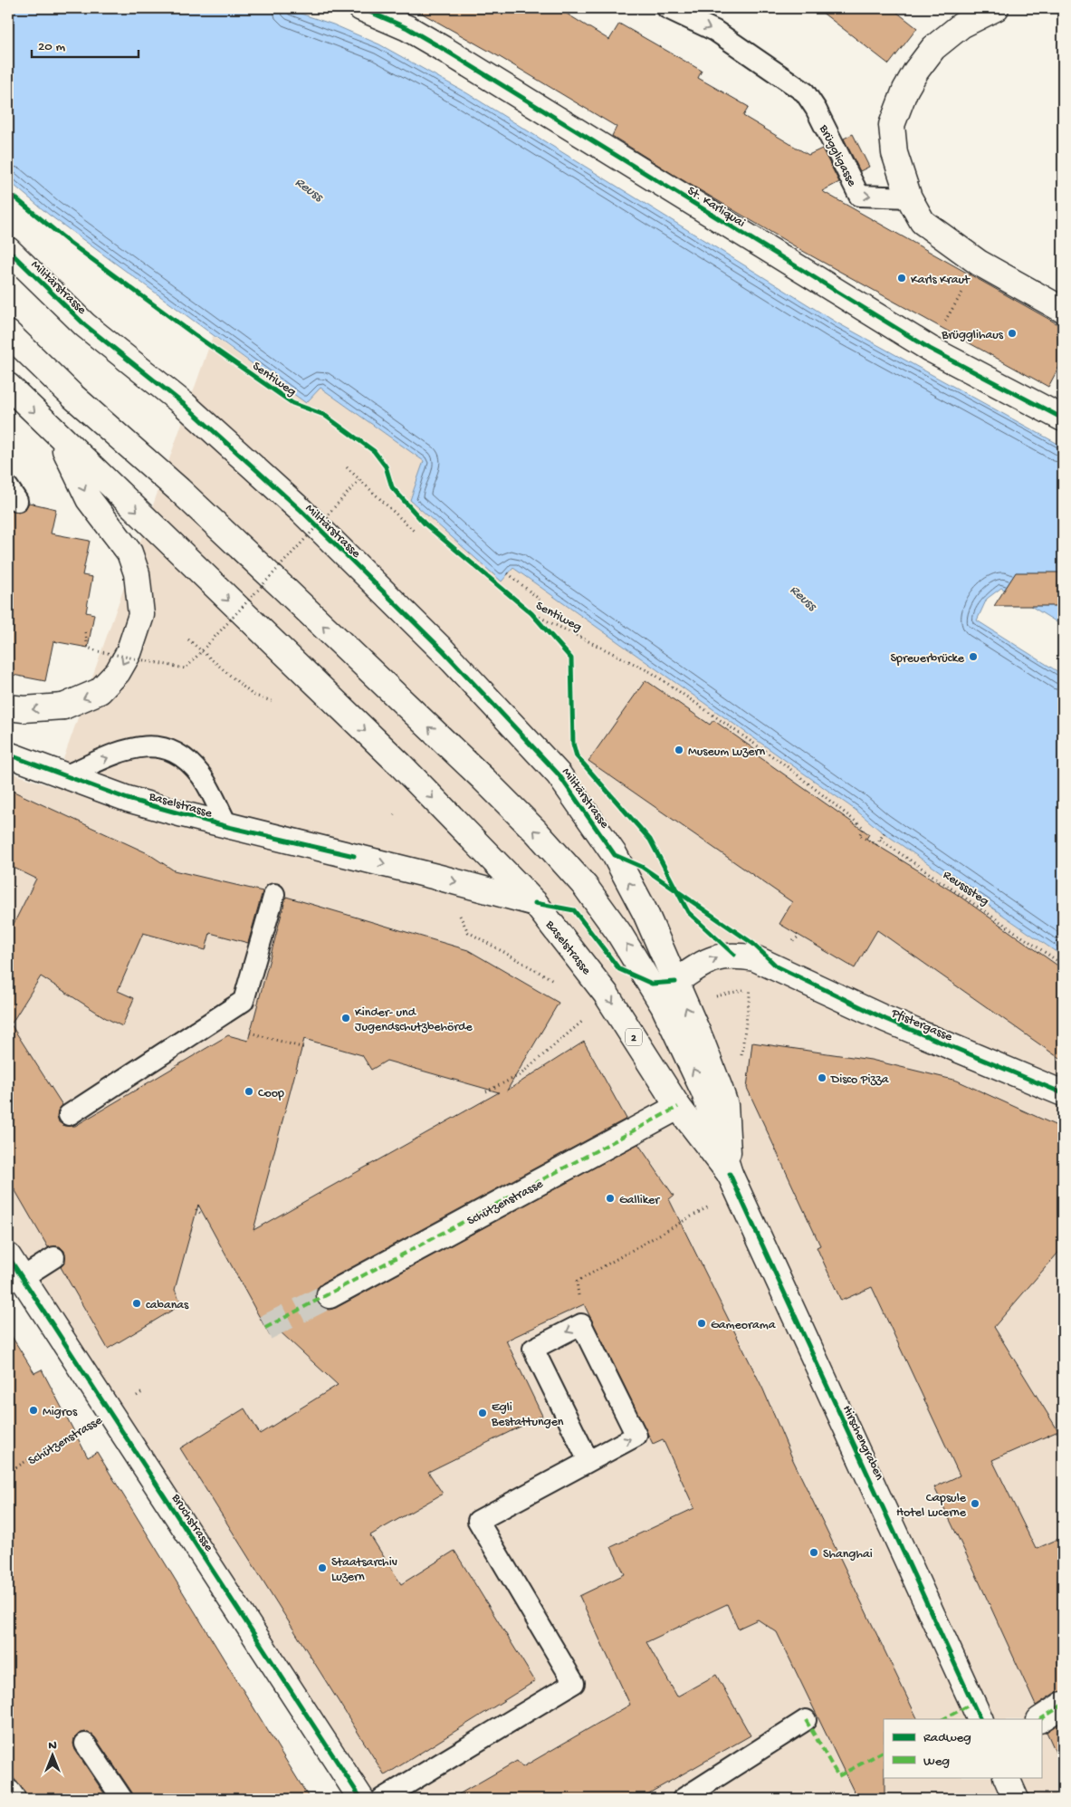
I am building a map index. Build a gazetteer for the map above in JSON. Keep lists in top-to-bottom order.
{
  "streets": {
    "main road": [
      "St. Karliquai",
      "Militärstrasse",
      "Baselstrasse",
      "Pfistergasse",
      "2",
      "Schützenstrasse",
      "Hirschengraben",
      "Bruchstrasse"
    ],
    "lane": ["Brüggligasse"],
    "path": ["Reusssteg"],
    "cycle path": ["Sentiweg"]
  },
  "crossings": [
    ["Militärstrasse", "Pfistergasse"],
    ["Militärstrasse", "2"],
    ["Sentiweg", "Reusssteg"],
    ["Baselstrasse", "2"],
    ["Baselstrasse", "Schützenstrasse"],
    ["Baselstrasse", "Hirschengraben"],
    ["Pfistergasse", "2"],
    ["2", "Hirschengraben"],
    ["Schützenstrasse", "Bruchstrasse"]
  ],
  "one_way": ["Brüggligasse", "Pfistergasse"],
  "water": ["Reuss"],
  "places": [
    "Karls Kraut",
    "Brügglihaus",
    "Spreuerbrücke",
    "Museum Luzern",
    "Kinder- und Jugendschutzbehörde",
    "Disco Pizza",
    "Coop",
    "Galliker",
    "cabanas",
    "Gameorama",
    "Migros",
    "Egli Bestattungen",
    "Capsule Hotel Lucerne",
    "Shanghai",
    "Staatsarchiv Luzern"
  ],
  "legend": ["Radweg", "Weg"],
  "scale_bar": "20 m",
  "north": "top"
}
